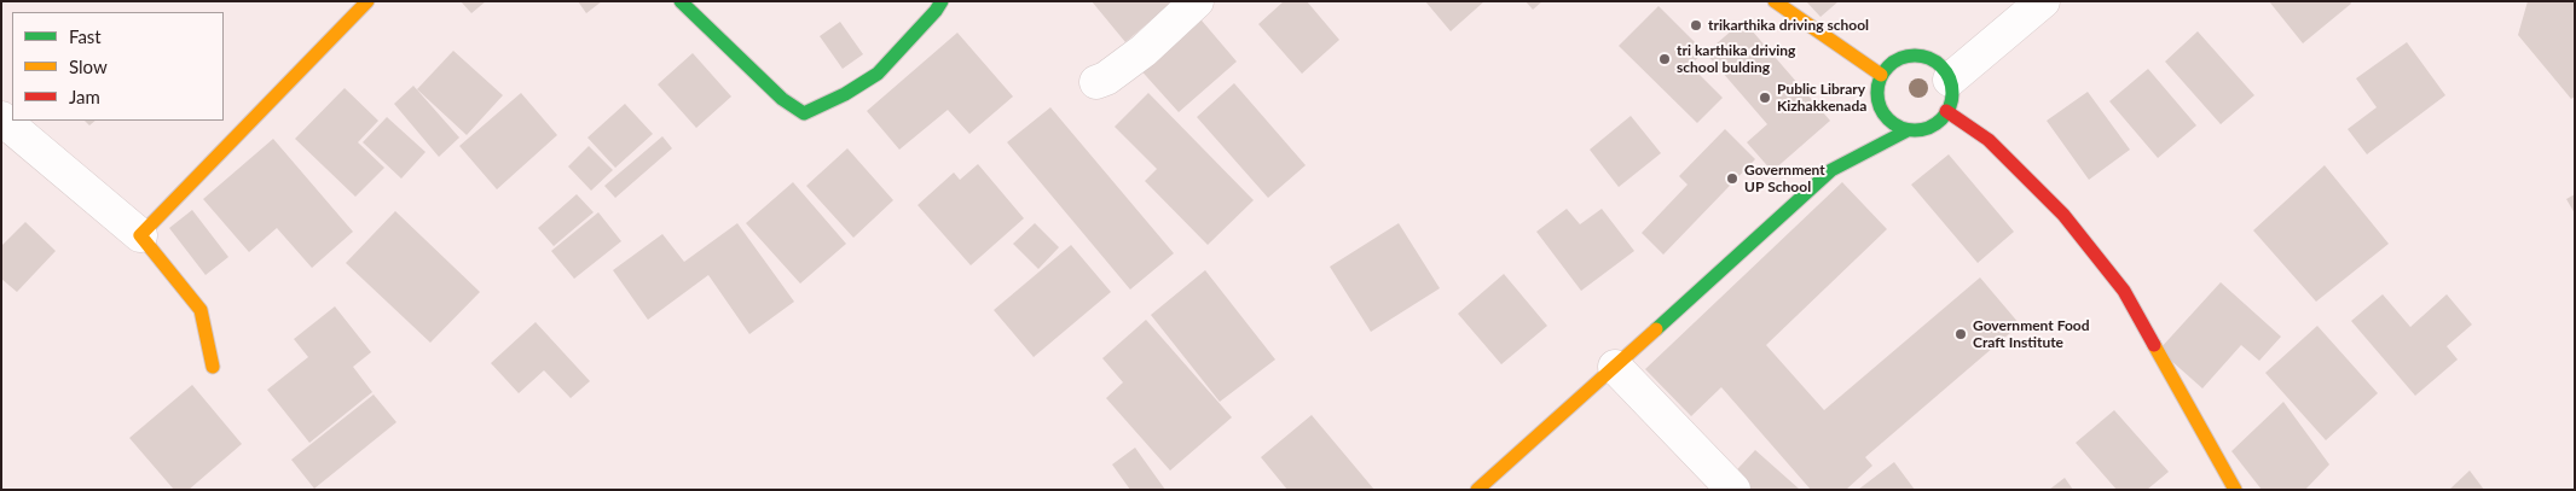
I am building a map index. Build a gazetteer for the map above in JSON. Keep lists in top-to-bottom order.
{
  "places": [
    "trikarthika driving school",
    "tri karthika driving school bulding",
    "Public Library Kizhakkenada",
    "Government UP School",
    "Government Food Craft Institute"
  ],
  "legend": ["Fast", "Slow", "Jam"]
}
